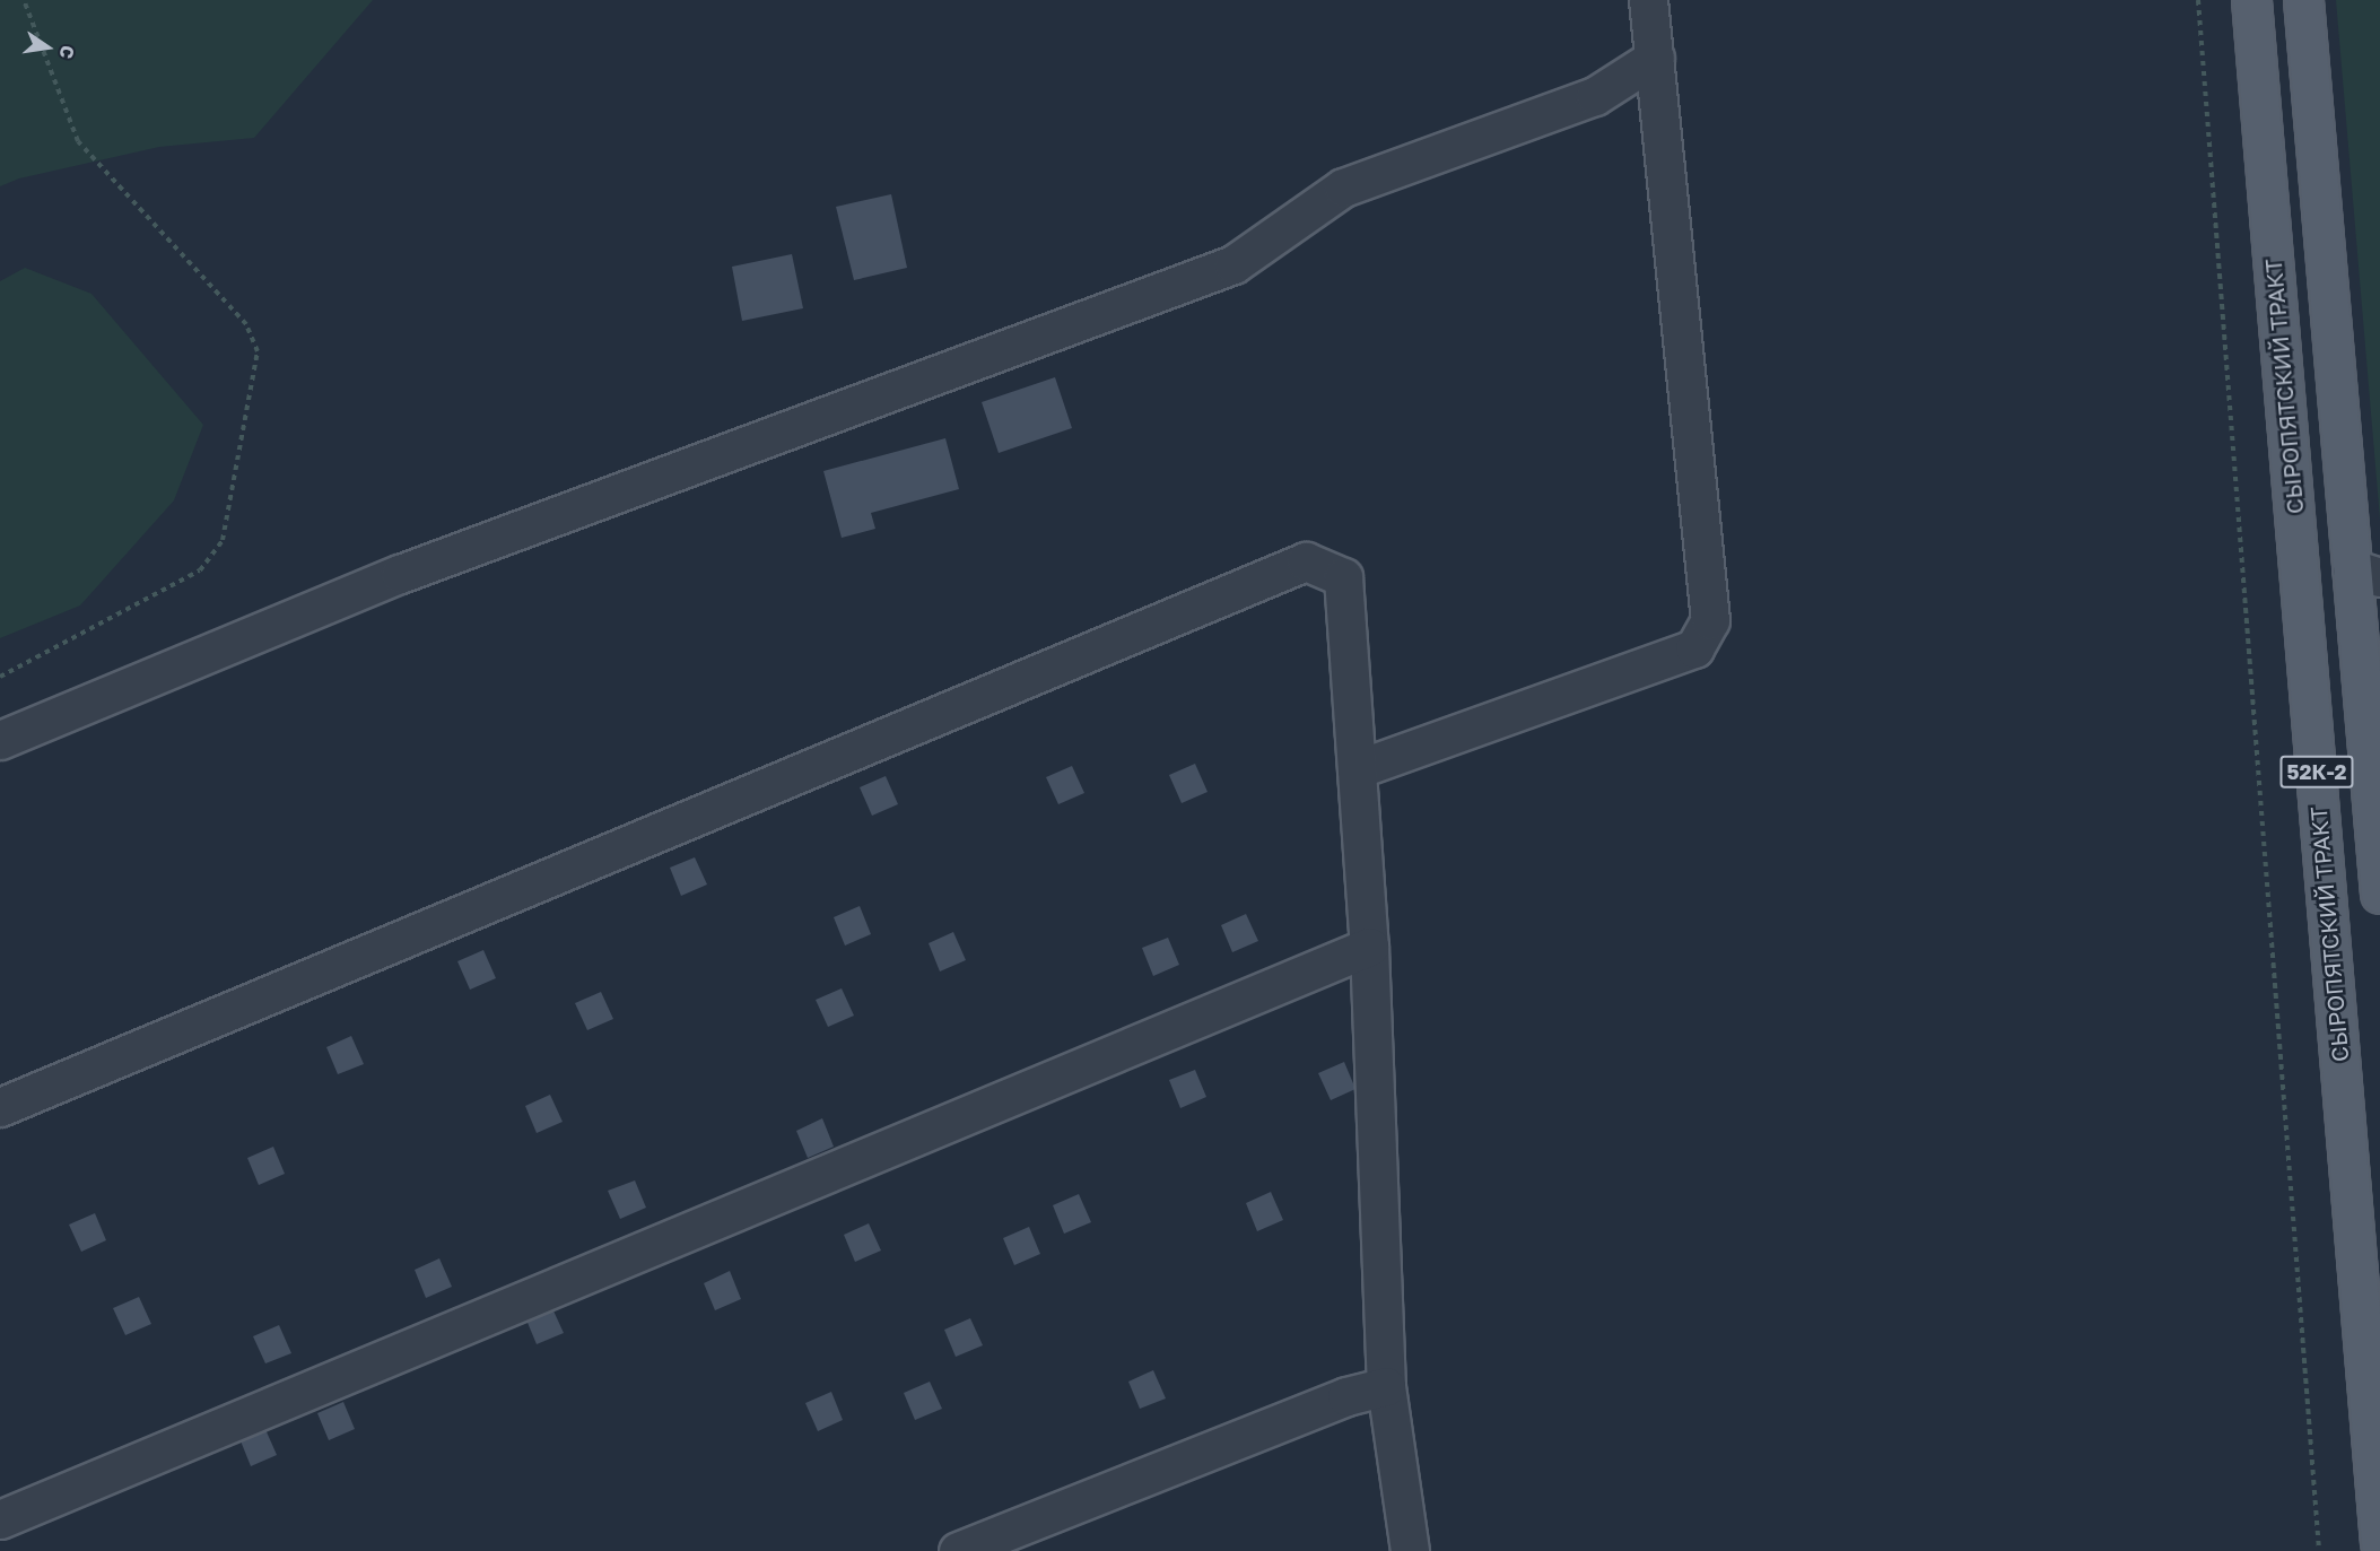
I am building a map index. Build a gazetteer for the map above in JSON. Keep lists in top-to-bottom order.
{
  "streets": {
    "main road": ["СЫРОПЯТСКИЙ ТРАКТ", "52К-2"]
  },
  "north": "right"
}
